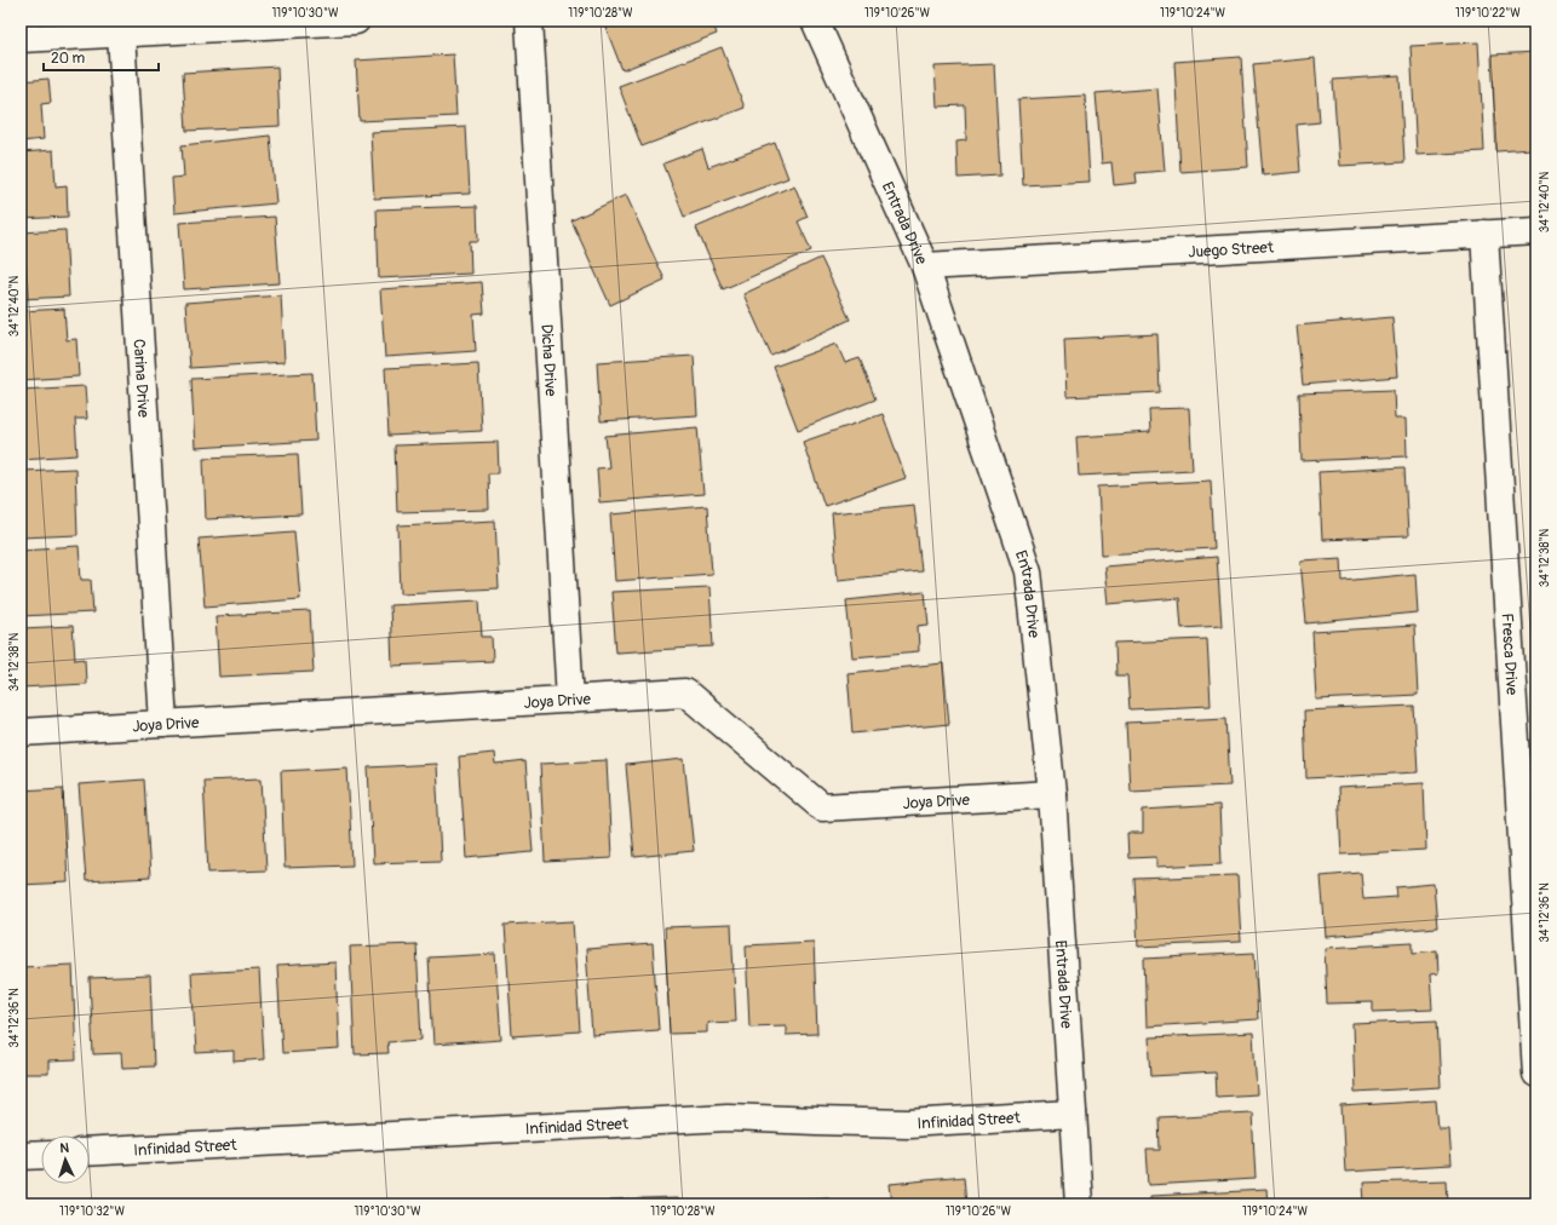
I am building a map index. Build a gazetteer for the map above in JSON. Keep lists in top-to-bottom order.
{
  "streets": {
    "street": [
      "Entrada Drive",
      "Juego Street",
      "Dicha Drive",
      "Carina Drive",
      "Fresca Drive",
      "Joya Drive",
      "Infinidad Street"
    ]
  },
  "crossings": [
    ["Entrada Drive", "Juego Street"],
    ["Entrada Drive", "Joya Drive"],
    ["Entrada Drive", "Infinidad Street"],
    ["Juego Street", "Fresca Drive"],
    ["Dicha Drive", "Joya Drive"],
    ["Carina Drive", "Joya Drive"]
  ],
  "scale_bar": "20 m",
  "north": "top",
  "coordinates": [
    "119°10'30\"W",
    "119°10'28\"W",
    "119°10'26\"W",
    "119°10'24\"W",
    "119°10'22\"W",
    "34°12'40\"N",
    "34°12'38\"N",
    "34°12'36\"N",
    "119°10'32\"W"
  ]
}
